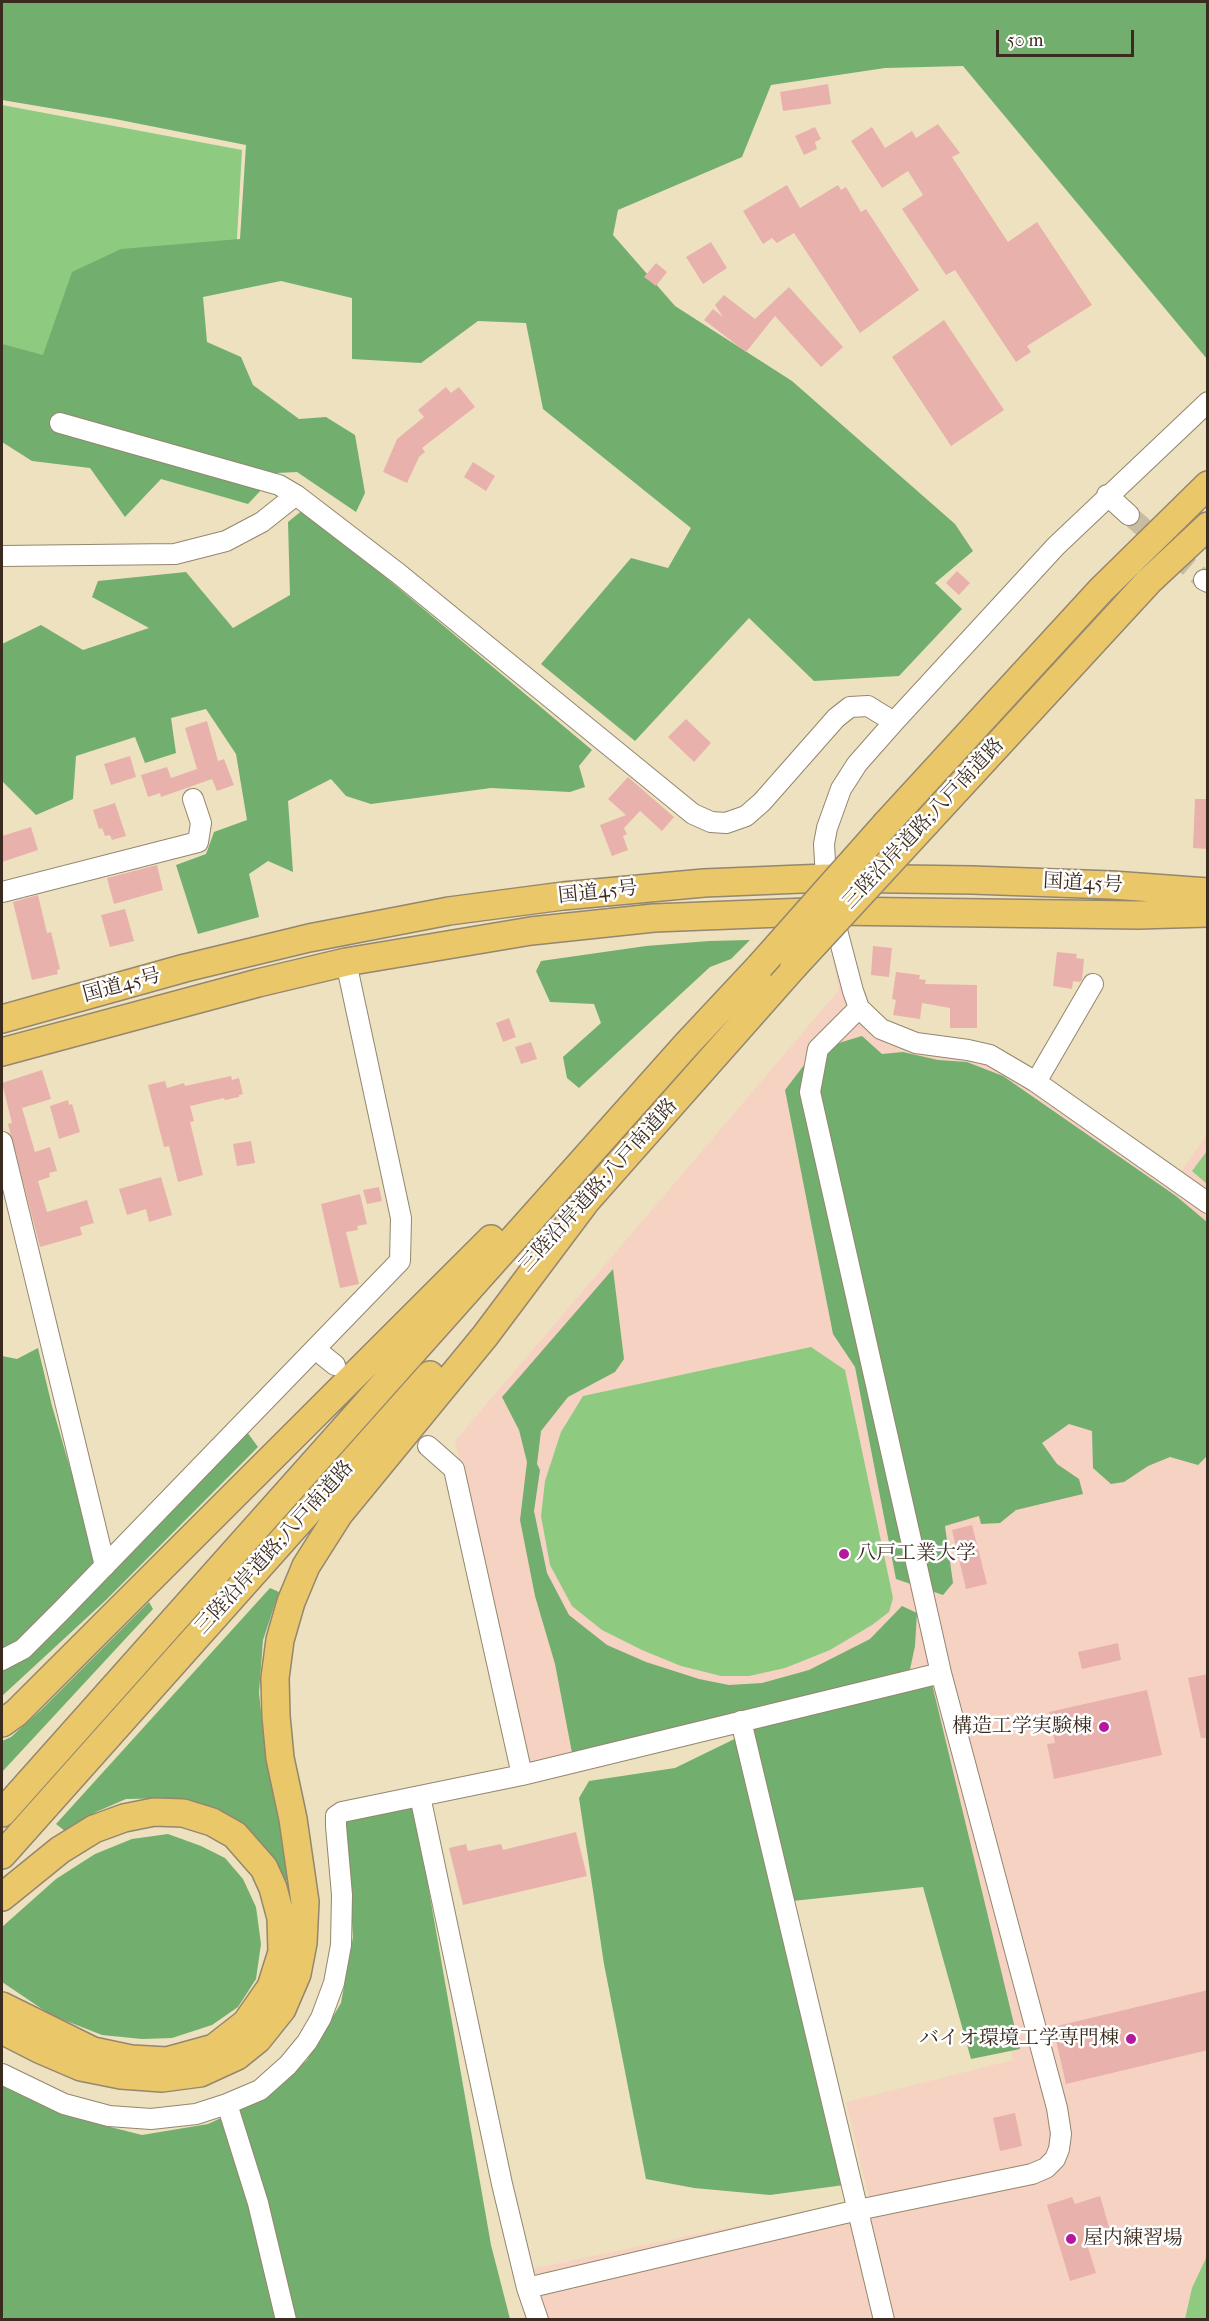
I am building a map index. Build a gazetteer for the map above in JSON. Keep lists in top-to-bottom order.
{
  "streets": {
    "highway": ["三陸沿岸道路;八戸南道路", "国道45号"]
  },
  "places": [
    "八戸工業大学",
    "構造工学実験棟",
    "バイオ環境工学専門棟",
    "屋内練習場"
  ],
  "scale_bar": "50 m"
}
